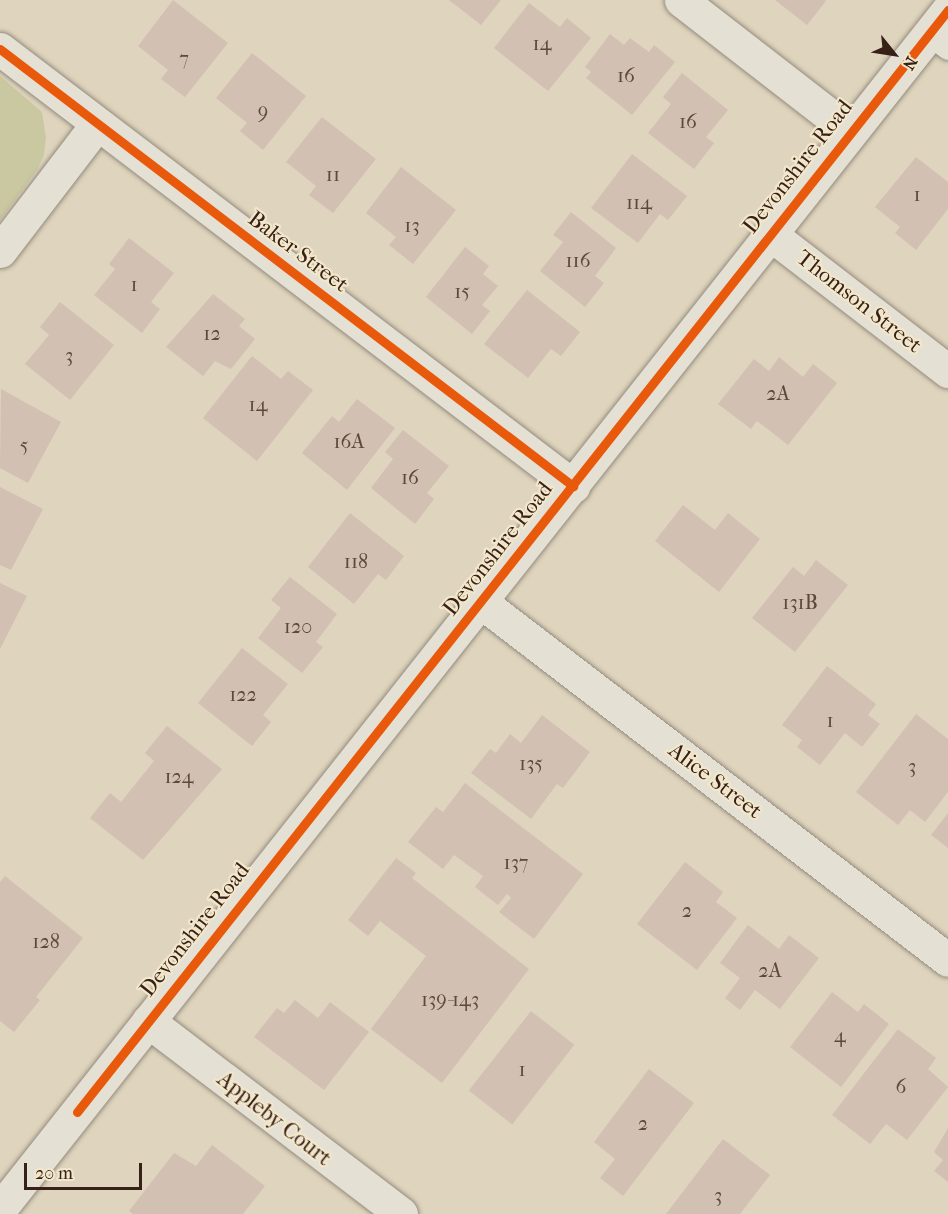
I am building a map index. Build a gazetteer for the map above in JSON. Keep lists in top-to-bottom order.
{
  "streets": {
    "street": [
      "Devonshire Road",
      "Baker Street",
      "Thomson Street",
      "Alice Street",
      "Appleby Court"
    ]
  },
  "crossings": [
    ["Devonshire Road", "Baker Street"],
    ["Devonshire Road", "Thomson Street"],
    ["Devonshire Road", "Alice Street"],
    ["Devonshire Road", "Appleby Court"]
  ],
  "house_numbers": [
    "14",
    "7",
    "16",
    "9",
    "16",
    "11",
    "1",
    "114",
    "13",
    "116",
    "1",
    "15",
    "12",
    "3",
    "2A",
    "14",
    "16A",
    "5",
    "16",
    "118",
    "131B",
    "120",
    "122",
    "1",
    "135",
    "3",
    "124",
    "137",
    "2",
    "128",
    "2A",
    "139-143",
    "4",
    "1",
    "6",
    "2",
    "3"
  ],
  "scale_bar": "20 m",
  "north": "bottom right"
}
